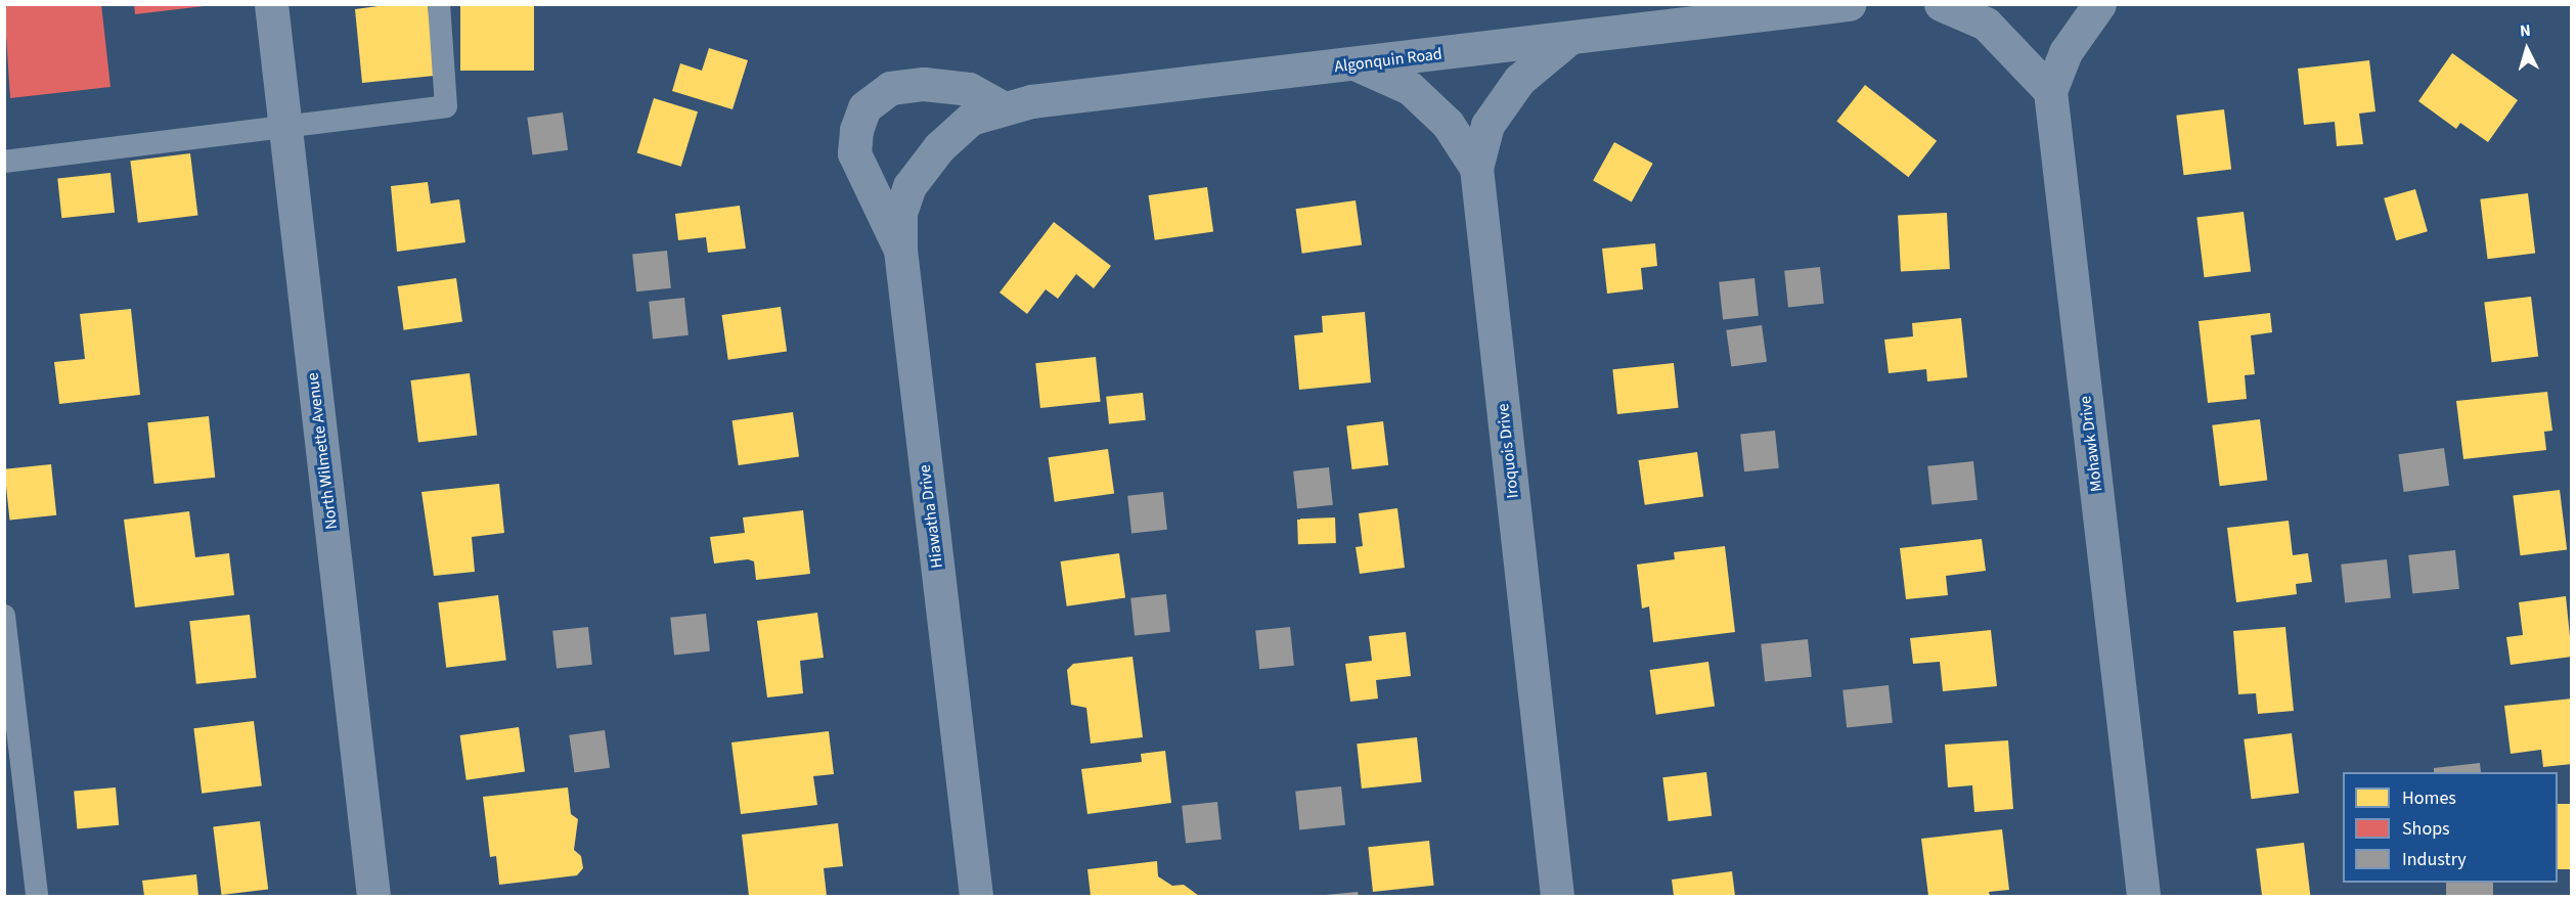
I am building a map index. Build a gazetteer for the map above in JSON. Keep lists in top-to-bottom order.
{
  "streets": {
    "street": [
      "Algonquin Road",
      "Mohawk Drive",
      "North Wilmette Avenue",
      "Iroquois Drive",
      "Hiawatha Drive"
    ]
  },
  "crossings": [
    ["Algonquin Road", "Iroquois Drive"],
    ["Algonquin Road", "Hiawatha Drive"]
  ],
  "legend": ["Homes", "Shops", "Industry"],
  "north": "top"
}
